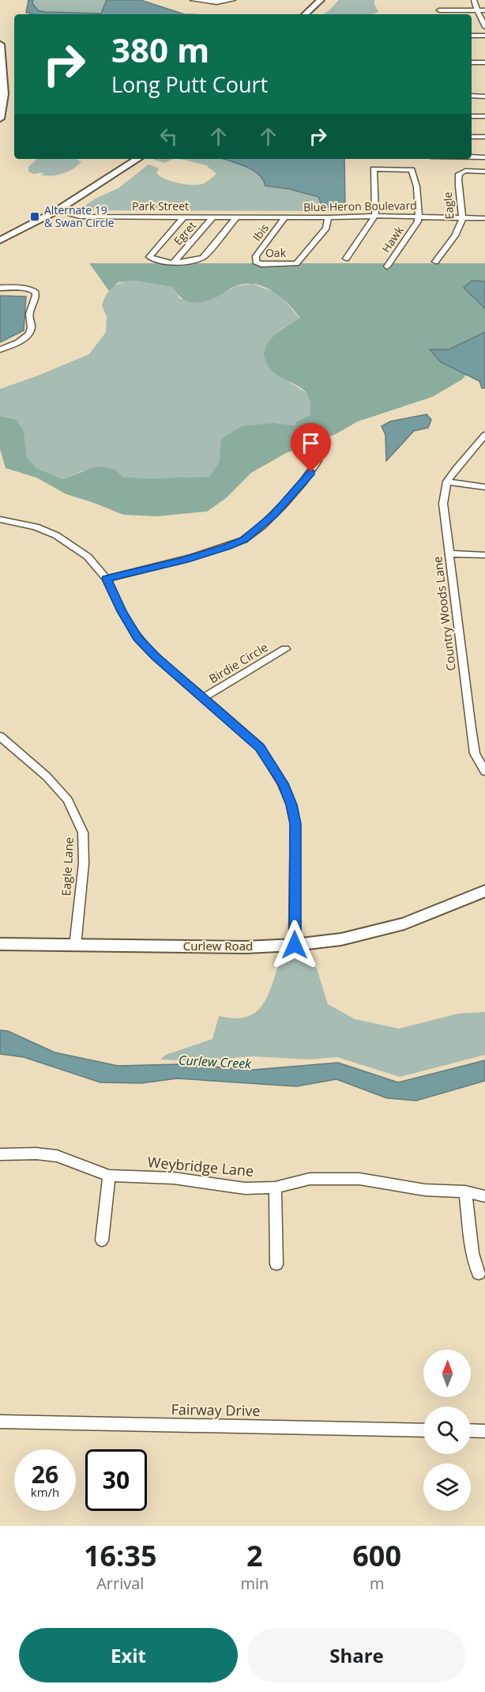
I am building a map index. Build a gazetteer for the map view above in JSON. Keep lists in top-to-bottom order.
{
  "streets": {
    "main road": ["Curlew Road"],
    "street": [
      "Eagle",
      "Park Street",
      "Blue Heron Boulevard",
      "Ibis",
      "Egret",
      "Hawk",
      "Oak",
      "Country Woods Lane",
      "Birdie Circle",
      "Eagle Lane",
      "Weybridge Lane",
      "Fairway Drive"
    ]
  },
  "crossings": [
    ["Eagle", "Blue Heron Boulevard"],
    ["Park Street", "Blue Heron Boulevard"],
    ["Park Street", "Egret"],
    ["Blue Heron Boulevard", "Ibis"],
    ["Blue Heron Boulevard", "Hawk"],
    ["Blue Heron Boulevard", "Oak"],
    ["Ibis", "Oak"],
    ["Eagle Lane", "Curlew Road"]
  ],
  "water": ["Curlew Creek"],
  "places": {
    "transit": ["Alternate 19 & Swan Circle"]
  },
  "north": "top",
  "page": {
    "turn": ["380 m", "Long Putt Court"],
    "speed": "26 km/h",
    "limit": "30",
    "eta": [
      "16:35",
      "Arrival",
      "2",
      "min",
      "600",
      "m"
    ],
    "buttons": ["Exit", "Share"]
  }
}
